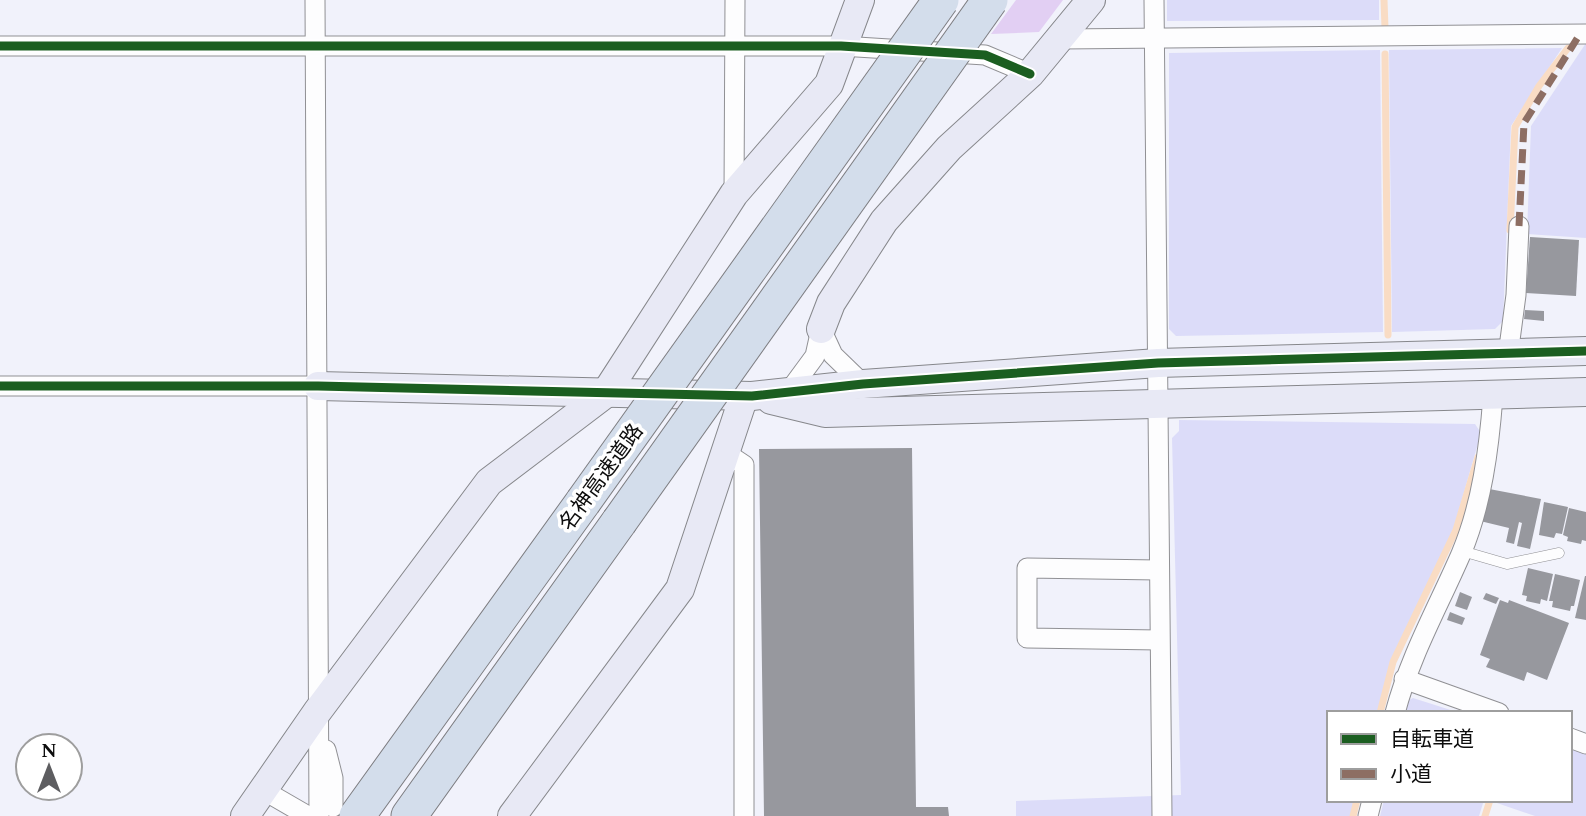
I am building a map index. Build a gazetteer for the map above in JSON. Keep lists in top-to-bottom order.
{
  "streets": {
    "highway": ["名神高速道路"]
  },
  "legend": ["自転車道", "小道"],
  "north": "top"
}
